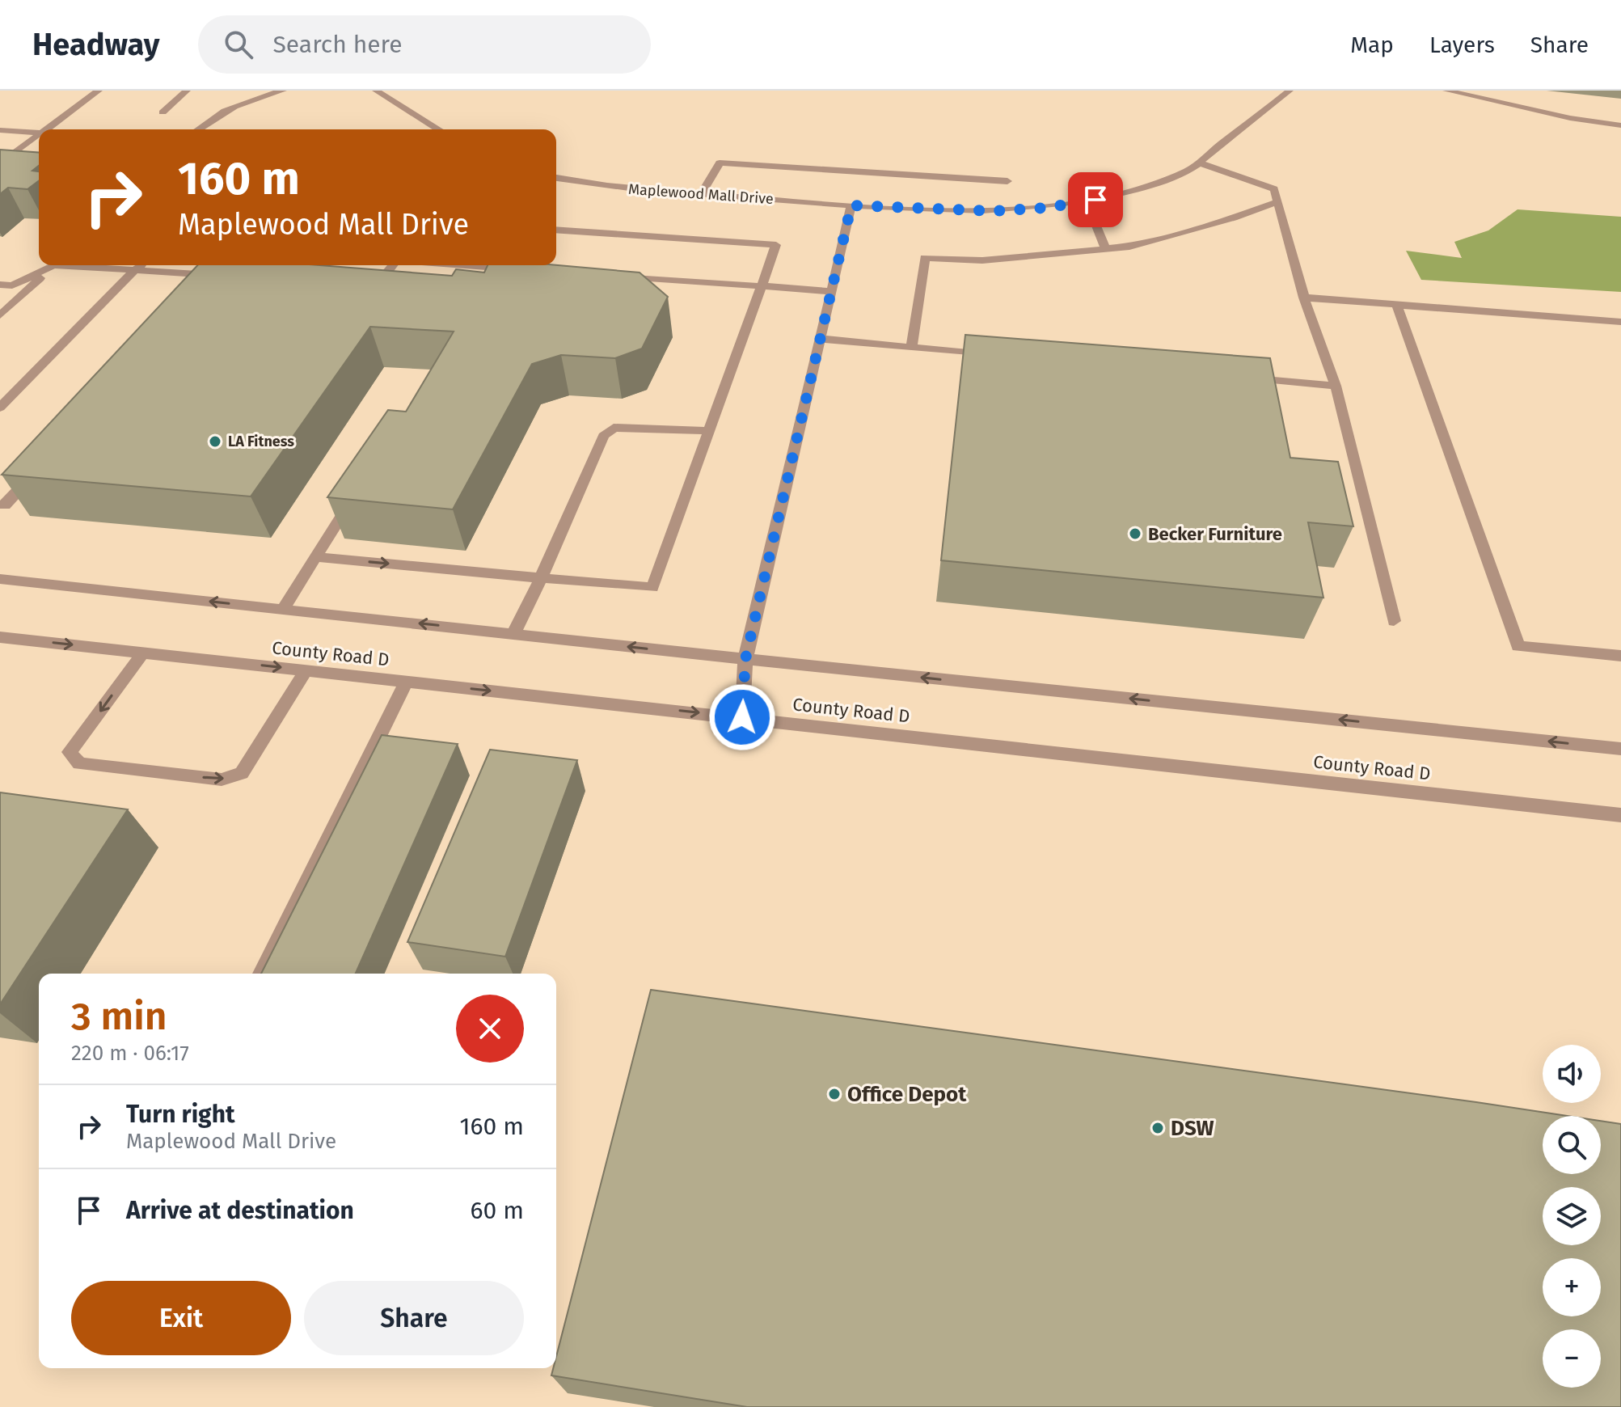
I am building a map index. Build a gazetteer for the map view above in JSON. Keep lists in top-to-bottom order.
{
  "streets": {
    "street": ["Maplewood Mall Drive", "County Road D"]
  },
  "places": [
    "LA Fitness",
    "Becker Furniture",
    "Office Depot",
    "DSW"
  ],
  "page": {
    "header": "Headway",
    "search": "Search here",
    "nav": ["Map", "Layers", "Share"],
    "turn": ["160 m", "Maplewood Mall Drive"],
    "heading": ["3 min", "220 m · 06:17"],
    "map_buttons": ["+", "−"],
    "list": [
      {
        "name": "Turn right",
        "note": "Maplewood Mall Drive",
        "value": "160 m"
      },
      {
        "name": "Arrive at destination",
        "value": "60 m"
      }
    ],
    "buttons": ["Exit", "Share"]
  }
}
